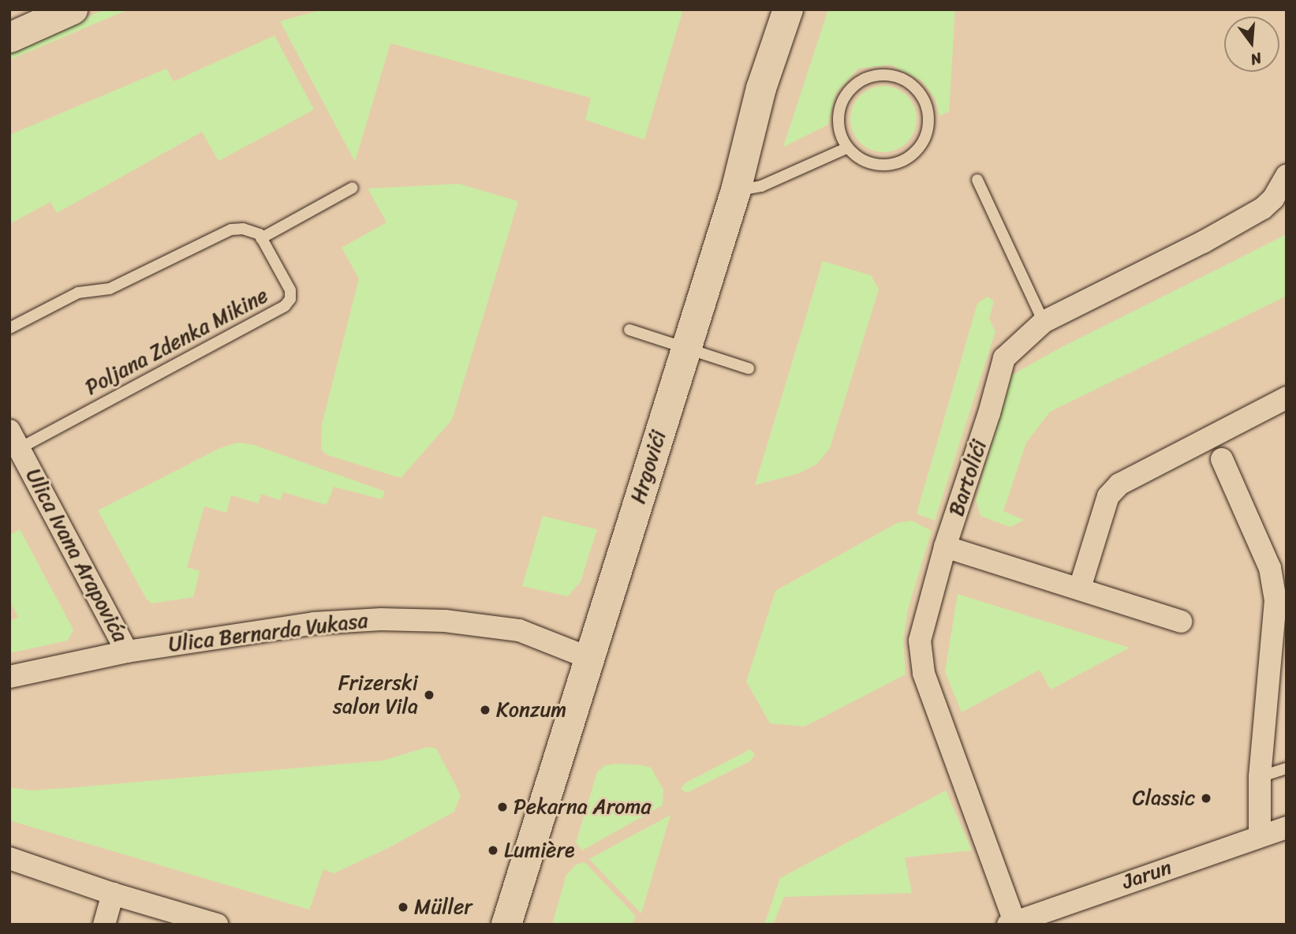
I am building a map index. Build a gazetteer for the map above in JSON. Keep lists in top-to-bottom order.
{
  "streets": {
    "street": [
      "Hrgovići",
      "Bartolići",
      "Ulica Ivana Arapovića",
      "Ulica Bernarda Vukasa",
      "Jarun"
    ],
    "lane": ["Poljana Zdenka Mikine"]
  },
  "crossings": [
    ["Poljana Zdenka Mikine", "Ulica Ivana Arapovića"],
    ["Hrgovići", "Ulica Bernarda Vukasa"],
    ["Bartolići", "Jarun"],
    ["Ulica Ivana Arapovića", "Ulica Bernarda Vukasa"]
  ],
  "places": [
    "Frizerski salon Vila",
    "Konzum",
    "Classic",
    "Pekarna Aroma",
    "Lumière",
    "Müller"
  ],
  "north": "bottom"
}
